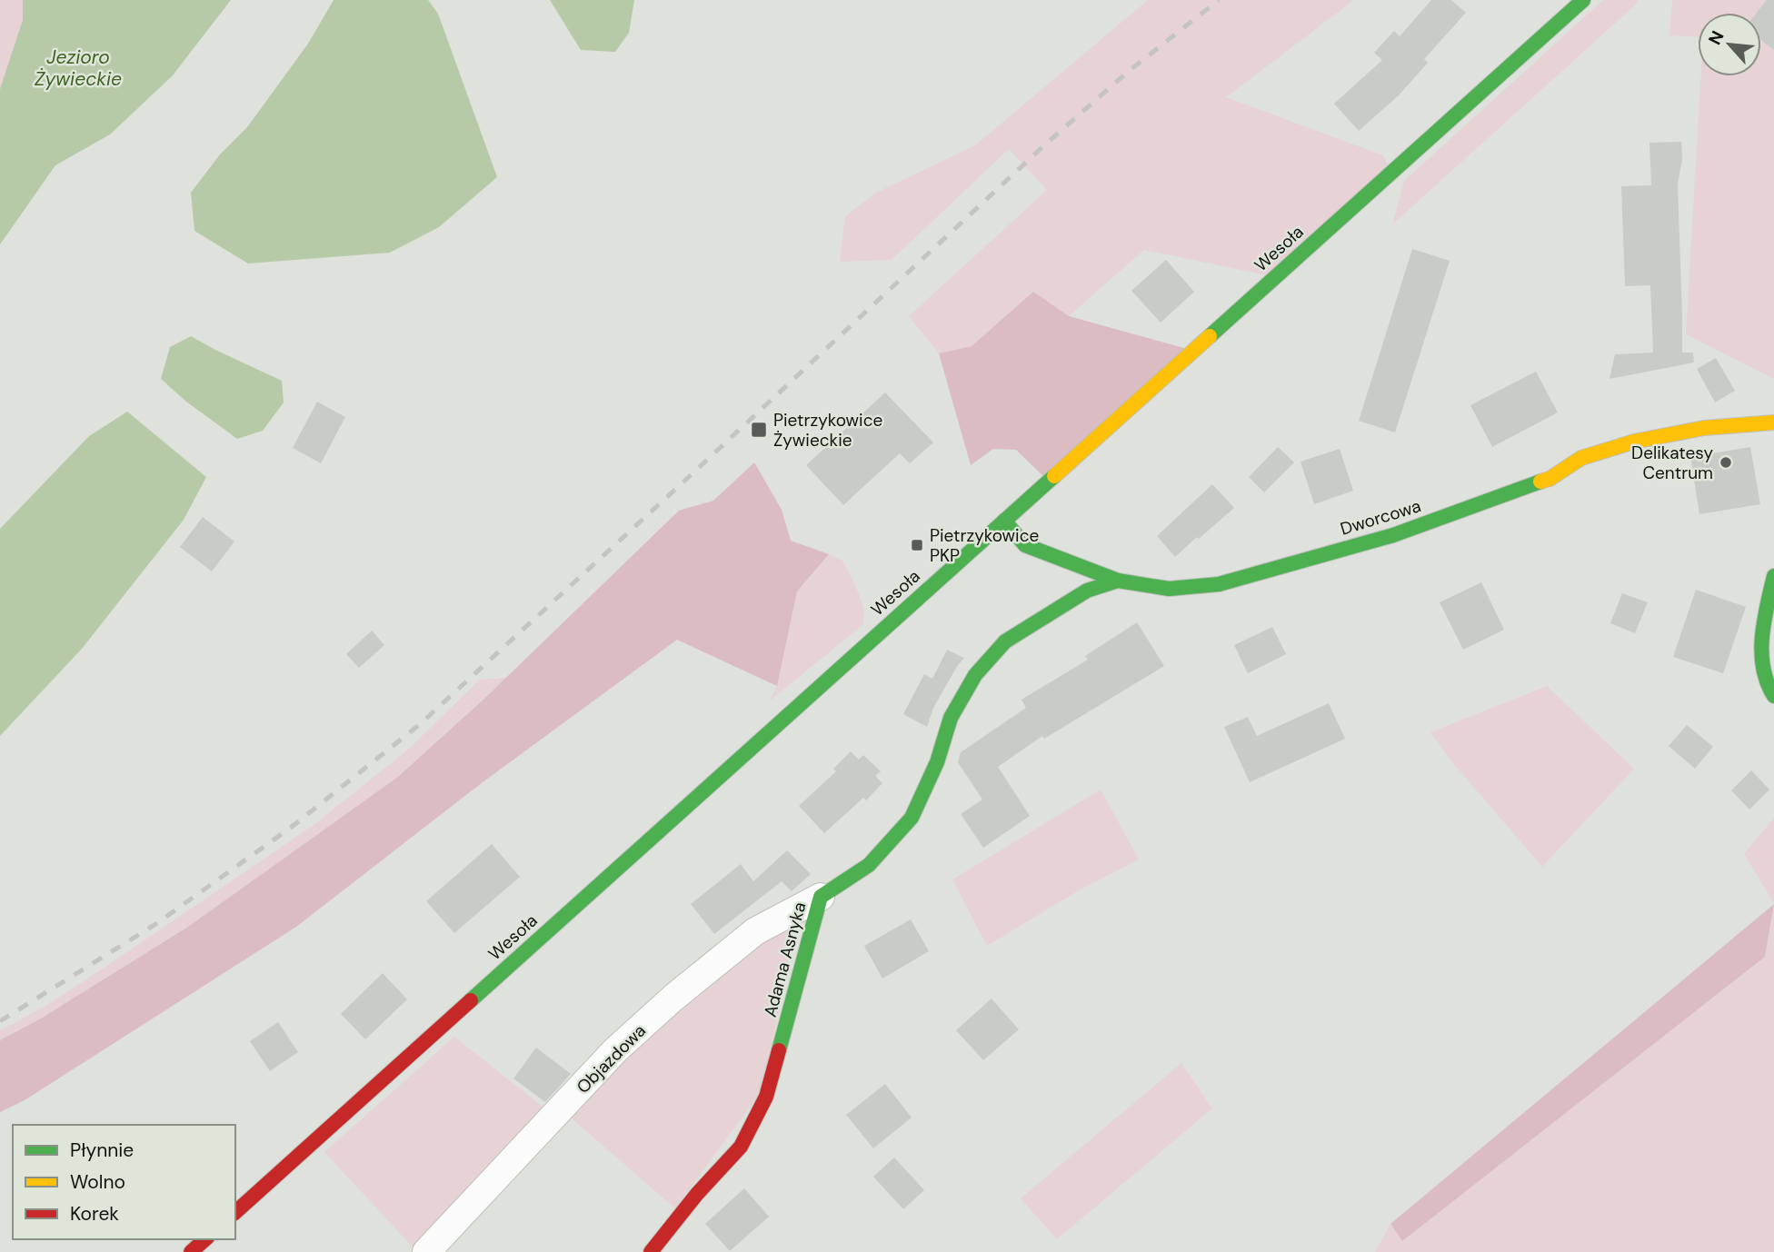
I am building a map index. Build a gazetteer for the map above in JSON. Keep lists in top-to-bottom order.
{
  "streets": {
    "main road": ["Wesoła", "Dworcowa", "Adama Asnyka"],
    "street": ["Objazdowa"]
  },
  "crossings": [
    ["Wesoła", "Dworcowa"],
    ["Dworcowa", "Adama Asnyka"],
    ["Adama Asnyka", "Objazdowa"]
  ],
  "water": ["Jezioro Żywieckie"],
  "places": {
    "transit": ["Pietrzykowice Żywieckie", "Pietrzykowice PKP"],
    "other": ["Delikatesy Centrum"]
  },
  "legend": ["Płynnie", "Wolno", "Korek"],
  "north": "top left"
}
